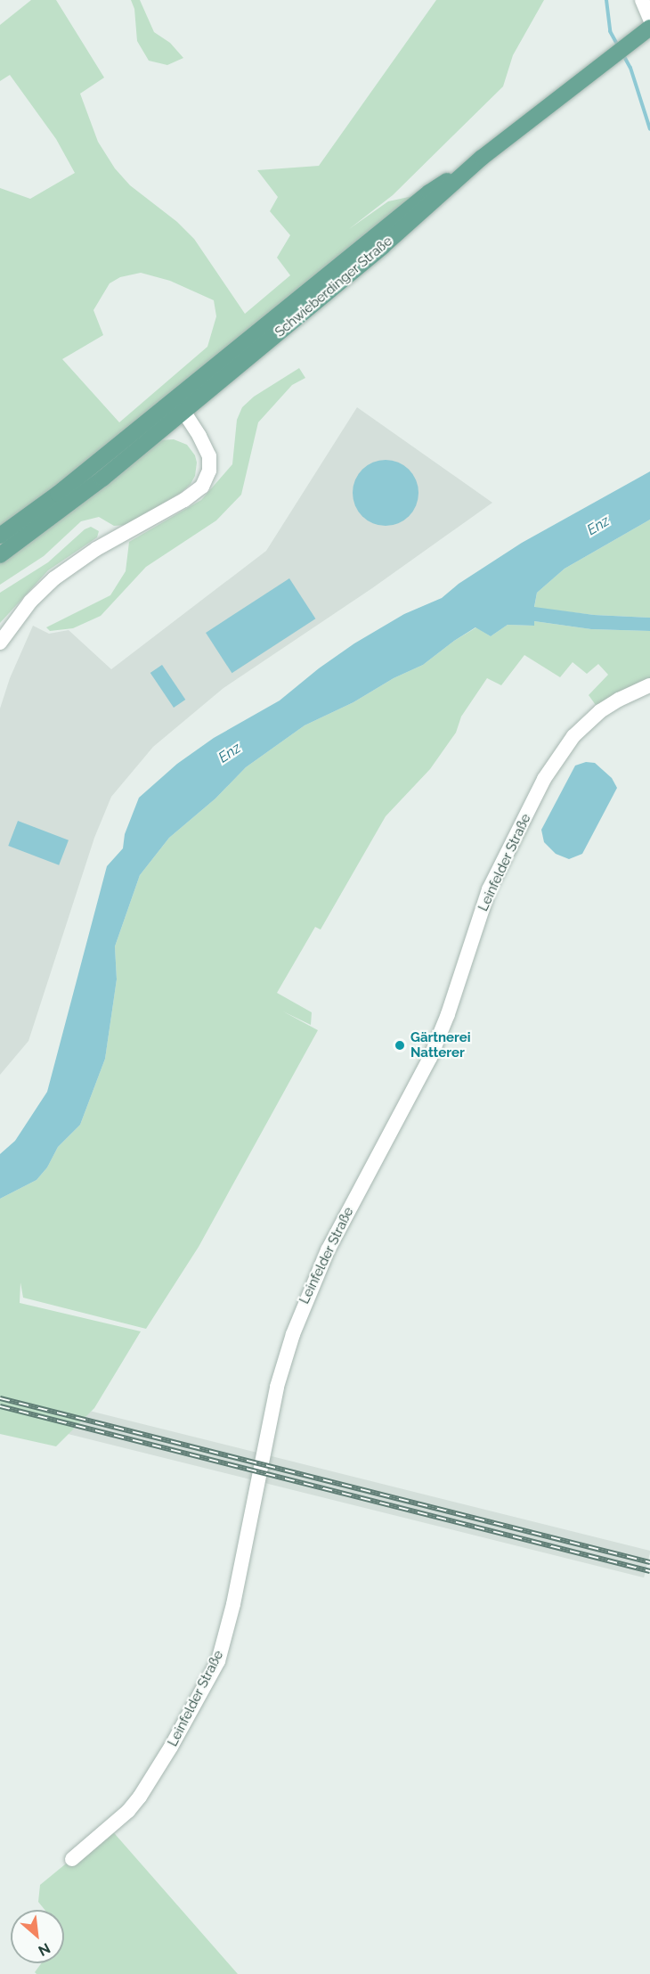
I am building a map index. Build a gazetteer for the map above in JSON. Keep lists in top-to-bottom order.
{
  "streets": {
    "main road": ["Schwieberdinger Straße"],
    "street": ["Leinfelder Straße"]
  },
  "water": ["Enz"],
  "places": ["Gärtnerei Natterer"],
  "north": "bottom right"
}
